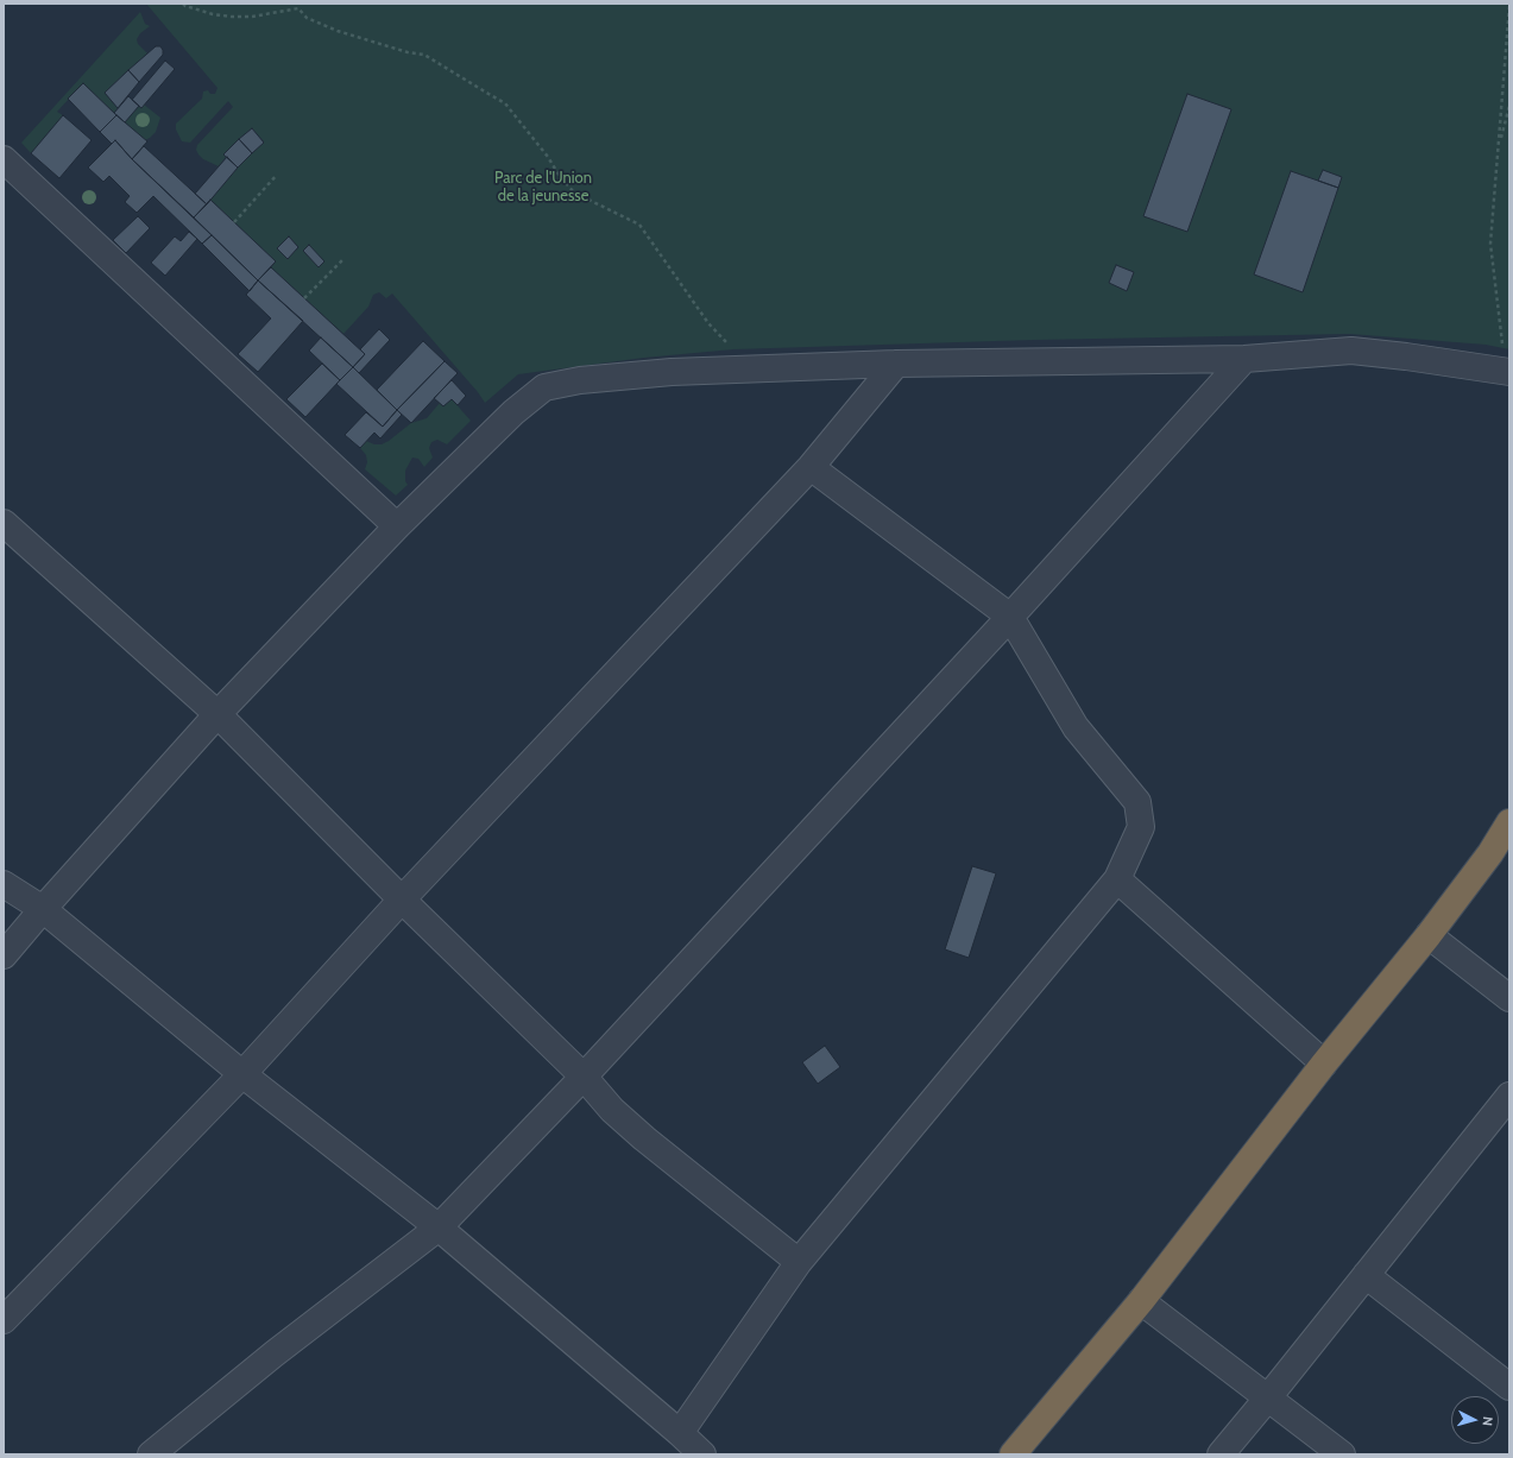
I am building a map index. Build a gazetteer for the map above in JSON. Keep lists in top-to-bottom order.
{
  "parks": ["Parc de l'Union de la jeunesse"],
  "north": "right"
}
